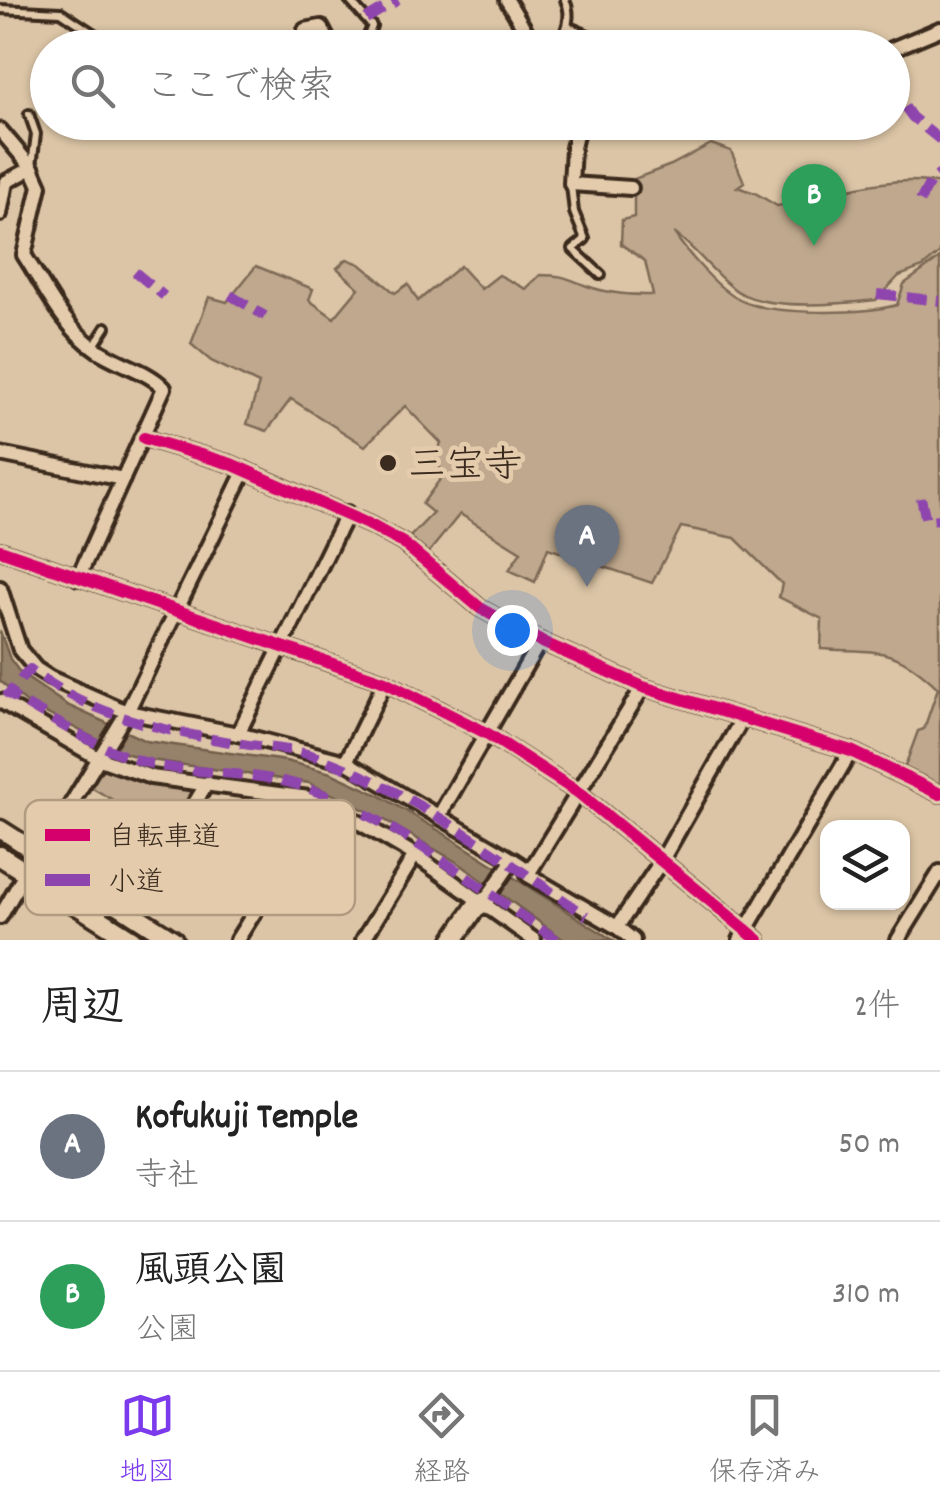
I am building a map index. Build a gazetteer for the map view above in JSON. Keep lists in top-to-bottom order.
{
  "places": ["三宝寺"],
  "legend": ["自転車道", "小道"],
  "page": {
    "search": "ここで検索",
    "pins": ["B", "A"],
    "heading": ["周辺", "2件"],
    "list": [
      {
        "mark": "A",
        "name": "Kofukuji Temple",
        "note": "寺社",
        "value": "50 m"
      },
      {
        "mark": "B",
        "name": "風頭公園",
        "note": "公園",
        "value": "310 m"
      }
    ],
    "nav": ["地図", "経路", "保存済み"]
  }
}
